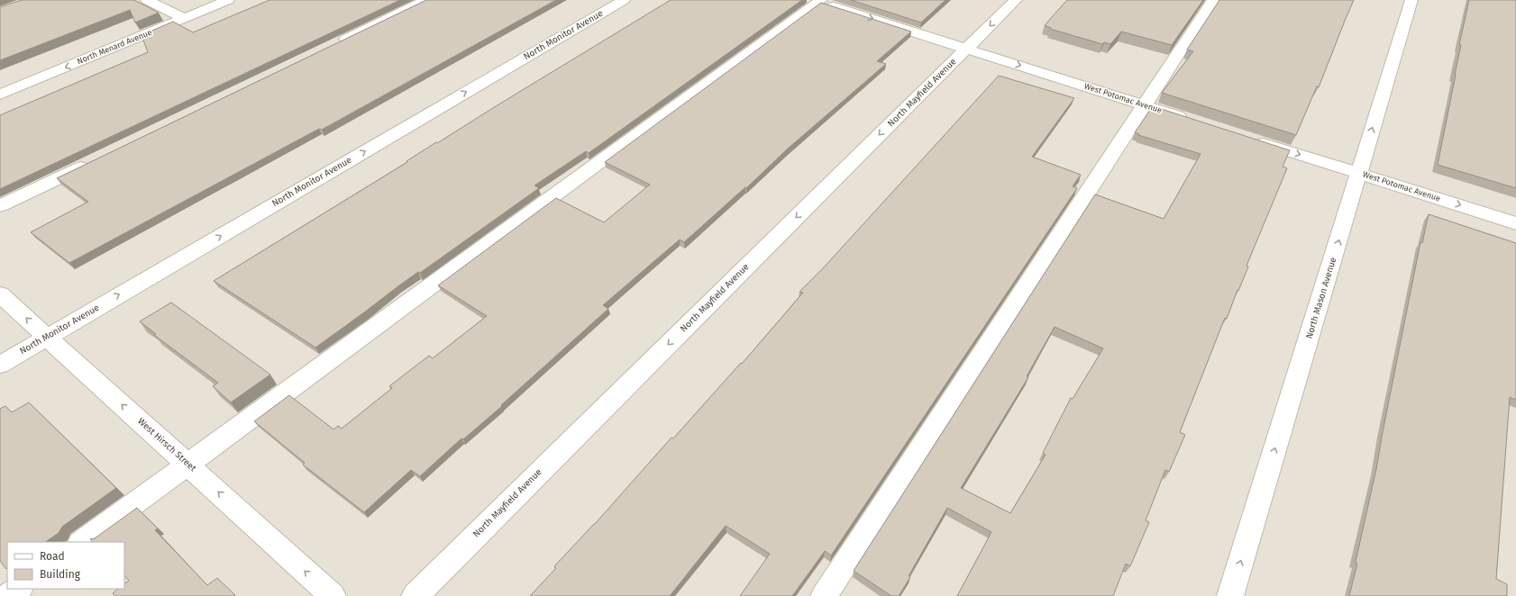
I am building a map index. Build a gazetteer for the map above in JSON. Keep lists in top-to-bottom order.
{
  "streets": {
    "street": [
      "North Monitor Avenue",
      "North Menard Avenue",
      "North Mayfield Avenue",
      "West Potomac Avenue",
      "North Mason Avenue",
      "West Hirsch Street"
    ]
  },
  "crossings": [
    ["North Monitor Avenue", "West Hirsch Street"],
    ["North Mayfield Avenue", "West Potomac Avenue"],
    ["West Potomac Avenue", "North Mason Avenue"]
  ],
  "one_way": ["West Potomac Avenue", "North Mason Avenue", "West Hirsch Street"],
  "legend": ["Road", "Building"]
}
